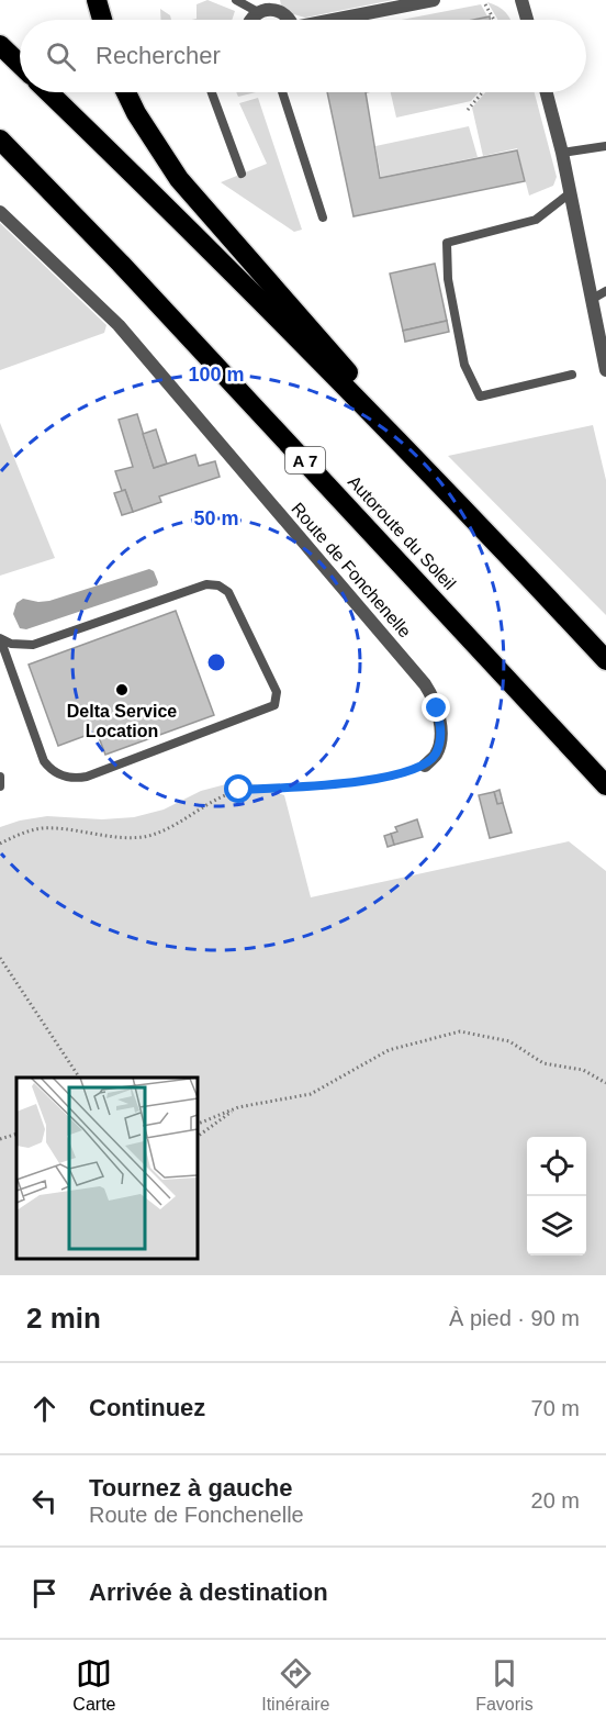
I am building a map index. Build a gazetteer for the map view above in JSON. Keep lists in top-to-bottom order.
{
  "streets": {
    "highway": ["A 7", "Autoroute du Soleil"],
    "street": ["Route de Fonchenelle"]
  },
  "places": ["Delta Service Location"],
  "page": {
    "search": "Rechercher",
    "heading": ["2 min", "À pied · 90 m"],
    "list": [
      ["Continuez", "70 m"],
      ["Tournez à gauche", "Route de Fonchenelle", "20 m"],
      "Arrivée à destination"
    ],
    "nav": ["Carte", "Itinéraire", "Favoris"]
  },
  "rings": ["100 m", "50 m"]
}
